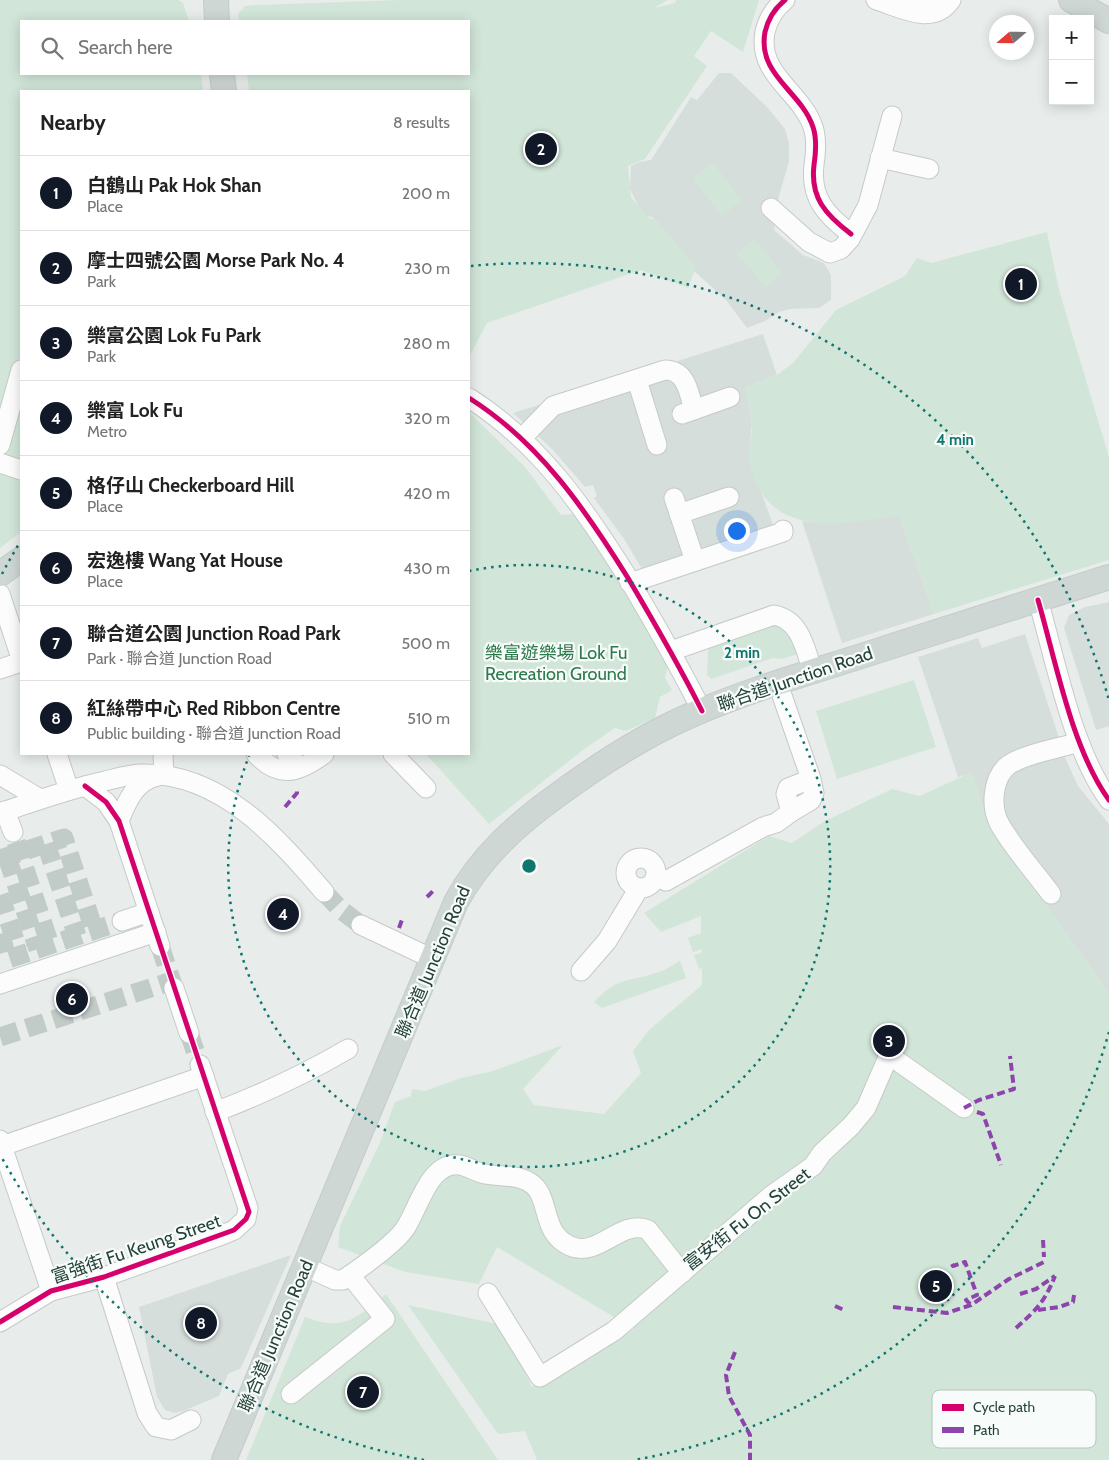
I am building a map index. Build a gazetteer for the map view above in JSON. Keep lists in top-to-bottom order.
{
  "streets": {
    "main road": ["聯合道 Junction Road"],
    "street": ["富安街 Fu On Street", "富強街 Fu Keung Street"]
  },
  "parks": ["樂富遊樂場 Lok Fu Recreation Ground"],
  "legend": ["Cycle path", "Path"],
  "north": "left",
  "page": {
    "map_buttons": ["+", "−"],
    "search": "Search here",
    "heading": ["Nearby", "8 results"],
    "pins": [
      "2",
      "1",
      "4",
      "6",
      "3",
      "5",
      "8",
      "7"
    ],
    "list": [
      {
        "mark": "1",
        "name": "白鶴山 Pak Hok Shan",
        "note": "Place",
        "value": "200 m"
      },
      {
        "mark": "2",
        "name": "摩士四號公園 Morse Park No. 4",
        "note": "Park",
        "value": "230 m"
      },
      {
        "mark": "3",
        "name": "樂富公園 Lok Fu Park",
        "note": "Park",
        "value": "280 m"
      },
      {
        "mark": "4",
        "name": "樂富 Lok Fu",
        "note": "Metro",
        "value": "320 m"
      },
      {
        "mark": "5",
        "name": "格仔山 Checkerboard Hill",
        "note": "Place",
        "value": "420 m"
      },
      {
        "mark": "6",
        "name": "宏逸樓 Wang Yat House",
        "note": "Place",
        "value": "430 m"
      },
      {
        "mark": "7",
        "name": "聯合道公園 Junction Road Park",
        "note": "Park · 聯合道 Junction Road",
        "value": "500 m"
      },
      {
        "mark": "8",
        "name": "紅絲帶中心 Red Ribbon Centre",
        "note": "Public building · 聯合道 Junction Road",
        "value": "510 m"
      }
    ]
  },
  "rings": ["4 min", "2 min"]
}
